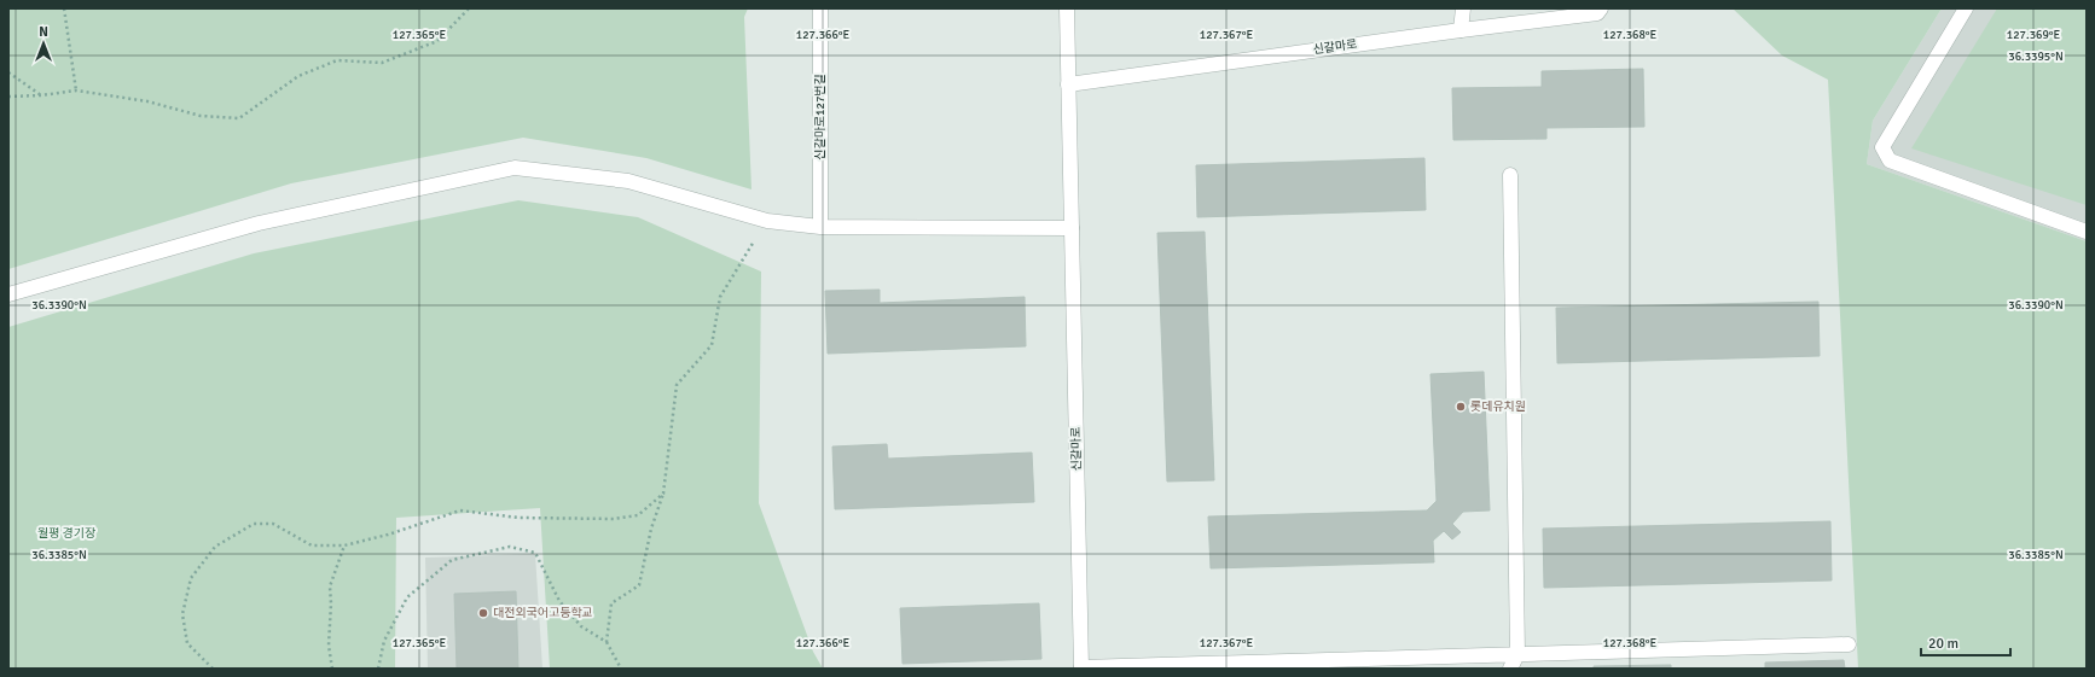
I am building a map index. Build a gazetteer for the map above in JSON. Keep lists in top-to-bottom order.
{
  "streets": {
    "street": ["신갈마로", "신갈마로127번길"]
  },
  "parks": ["월평 경기장"],
  "places": ["롯데유치원", "대전외국어고등학교"],
  "scale_bar": "20 m",
  "north": "top",
  "coordinates": [
    "127.365°E",
    "127.366°E",
    "127.367°E",
    "127.368°E",
    "127.369°E",
    "36.3395°N",
    "36.3390°N",
    "36.3385°N"
  ]
}
